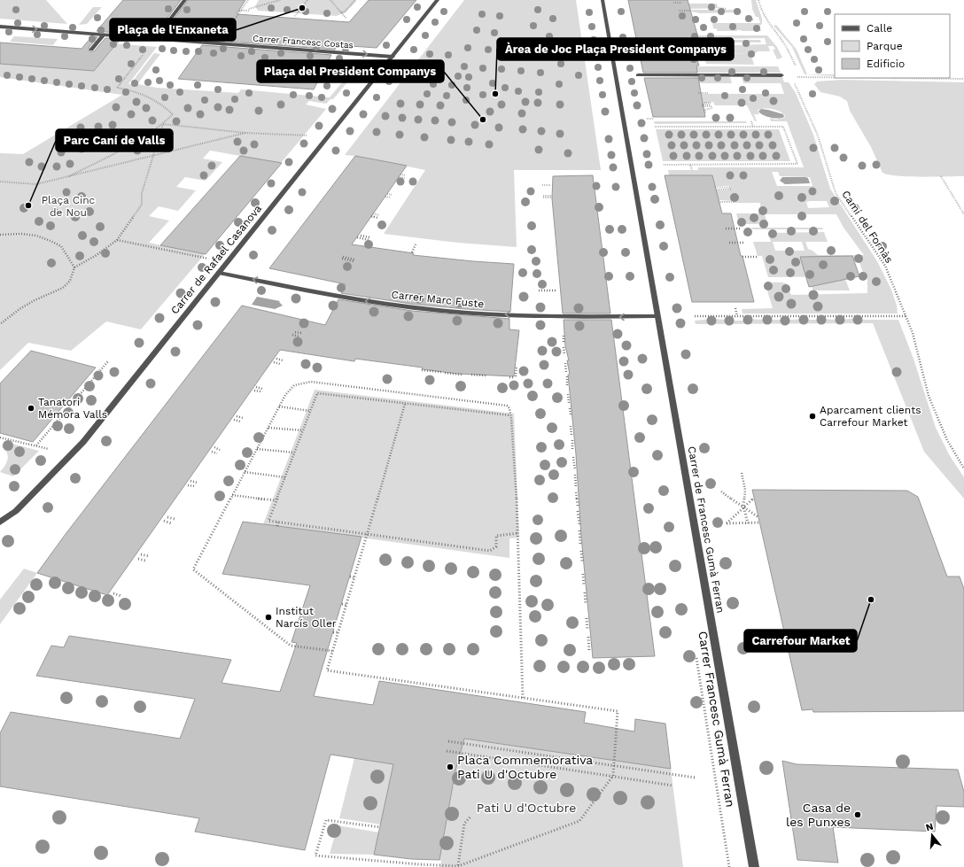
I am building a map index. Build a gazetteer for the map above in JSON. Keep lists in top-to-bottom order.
{
  "streets": {
    "street": [
      "Carrer Francesc Costas",
      "Carrer de Rafael Casanova",
      "Carrer Marc Fuste",
      "Carrer de Francesc Gumà Ferran"
    ],
    "path": ["Camí del Fornàs", "Carrer Francesc Gumà Ferran"]
  },
  "crossings": [
    ["Carrer Francesc Costas", "Carrer de Rafael Casanova"],
    ["Carrer de Rafael Casanova", "Carrer Marc Fuste"],
    ["Carrer Marc Fuste", "Carrer de Francesc Gumà Ferran"]
  ],
  "one_way": ["Carrer Francesc Costas", "Carrer Marc Fuste"],
  "parks": ["Plaça Cinc de Nou", "Pati U d'Octubre"],
  "places": [
    "Plaça de l'Enxaneta",
    "Àrea de Joc Plaça President Companys",
    "Plaça del President Companys",
    "Parc Caní de Valls",
    "Tanatori Mémora Valls",
    "Aparcament clients Carrefour Market",
    "Carrefour Market",
    "Institut Narcís Oller",
    "Placa Commemorativa Pati U d'Octubre",
    "Casa de les Punxes"
  ],
  "legend": ["Calle", "Parque", "Edificio"],
  "north": "top"
}
